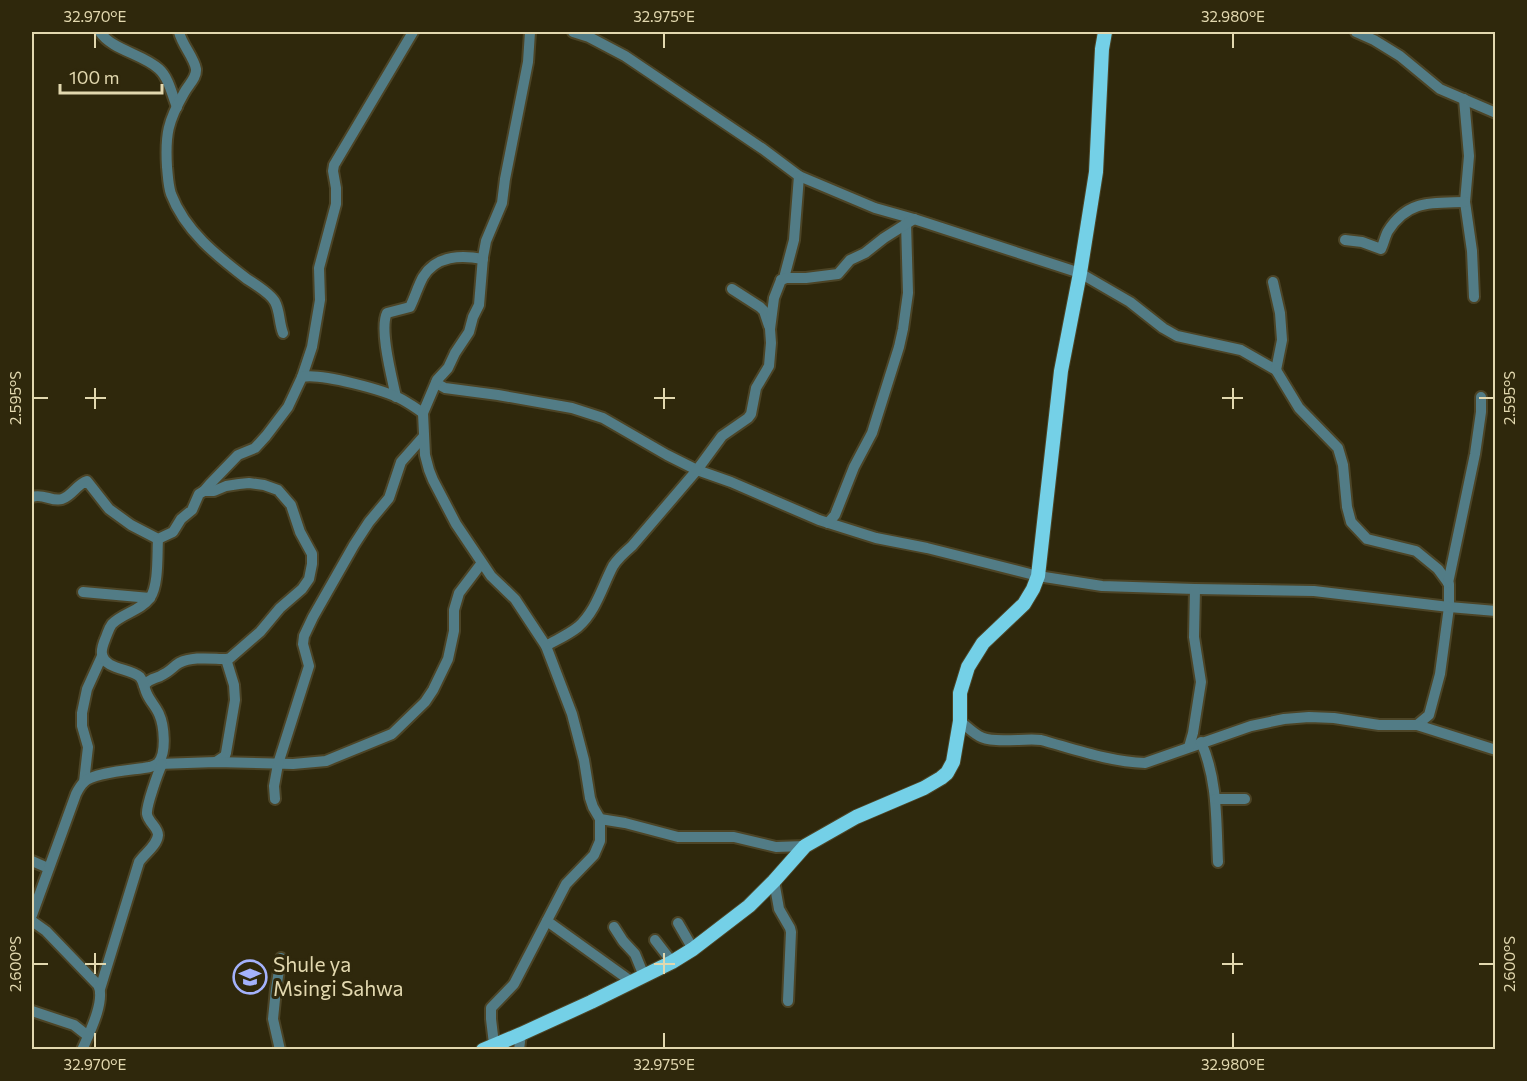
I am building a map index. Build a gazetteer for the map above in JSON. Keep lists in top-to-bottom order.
{
  "places": {
    "school or university": ["Shule ya Msingi Sahwa"]
  },
  "scale_bar": "100 m",
  "coordinates": [
    "32.970°E",
    "32.975°E",
    "32.980°E",
    "2.595°S",
    "2.600°S"
  ]
}
